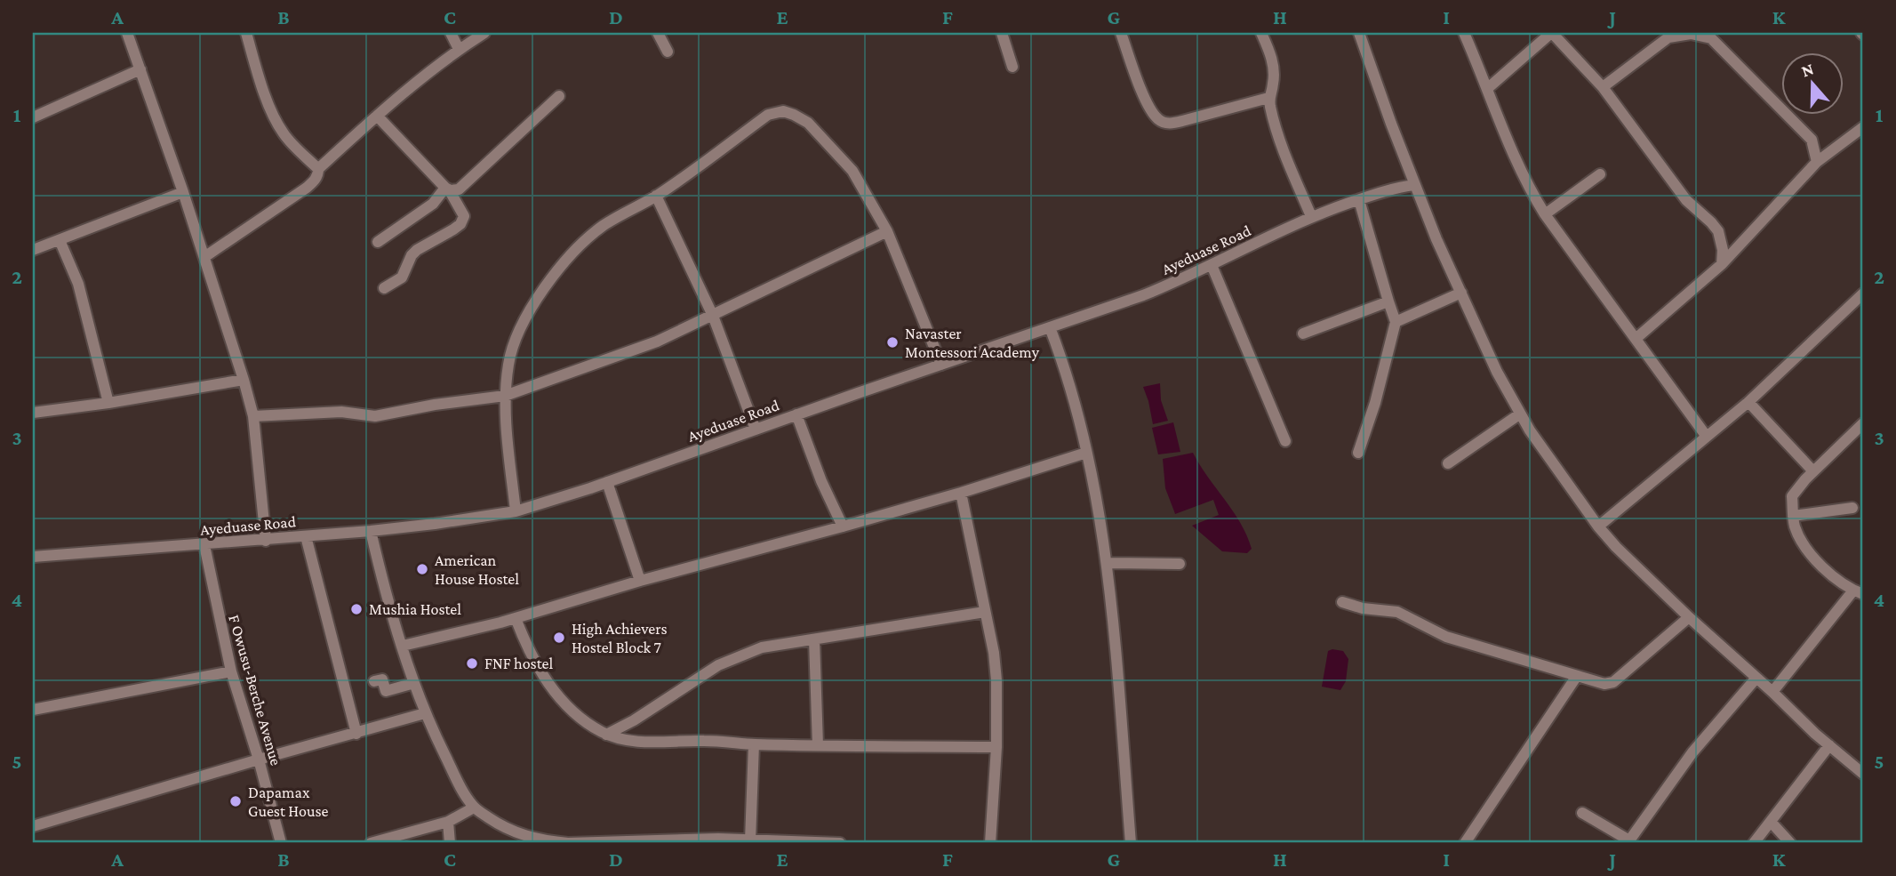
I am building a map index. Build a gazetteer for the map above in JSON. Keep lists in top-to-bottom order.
{
  "streets": {
    "street": ["Ayeduase Road", "F Owusu-Berche Avenue"]
  },
  "crossings": [
    ["Ayeduase Road", "F Owusu-Berche Avenue"]
  ],
  "places": [
    "Navaster Montessori Academy",
    "American House Hostel",
    "Mushia Hostel",
    "High Achievers Hostel Block 7",
    "FNF hostel",
    "Dapamax Guest House"
  ],
  "north": "top",
  "grid": {
    "columns": [
      "A",
      "B",
      "C",
      "D",
      "E",
      "F",
      "G",
      "H",
      "I",
      "J",
      "K"
    ],
    "rows": [
      "1",
      "2",
      "3",
      "4",
      "5"
    ]
  }
}
